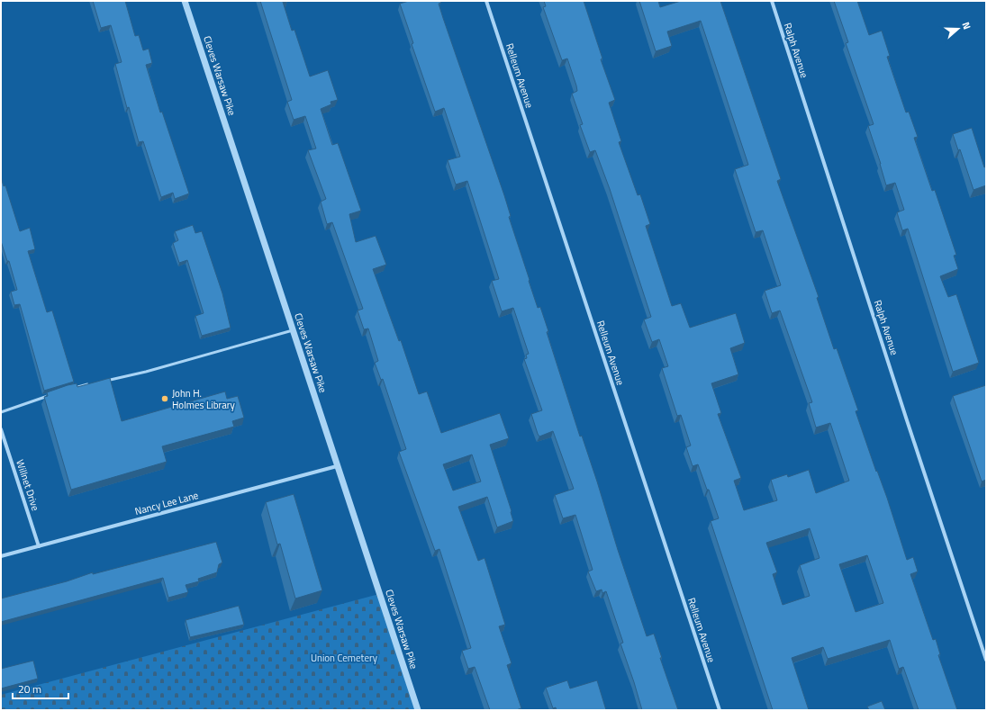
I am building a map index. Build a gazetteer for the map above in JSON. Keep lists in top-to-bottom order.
{
  "streets": {
    "street": [
      "Ralph Avenue",
      "Cleves Warsaw Pike",
      "Relleum Avenue",
      "Willnet Drive",
      "Nancy Lee Lane"
    ]
  },
  "crossings": [
    ["Cleves Warsaw Pike", "Nancy Lee Lane"],
    ["Willnet Drive", "Nancy Lee Lane"]
  ],
  "parks": ["Union Cemetery"],
  "places": ["John H. Holmes Library"],
  "scale_bar": "20 m",
  "north": "right"
}
